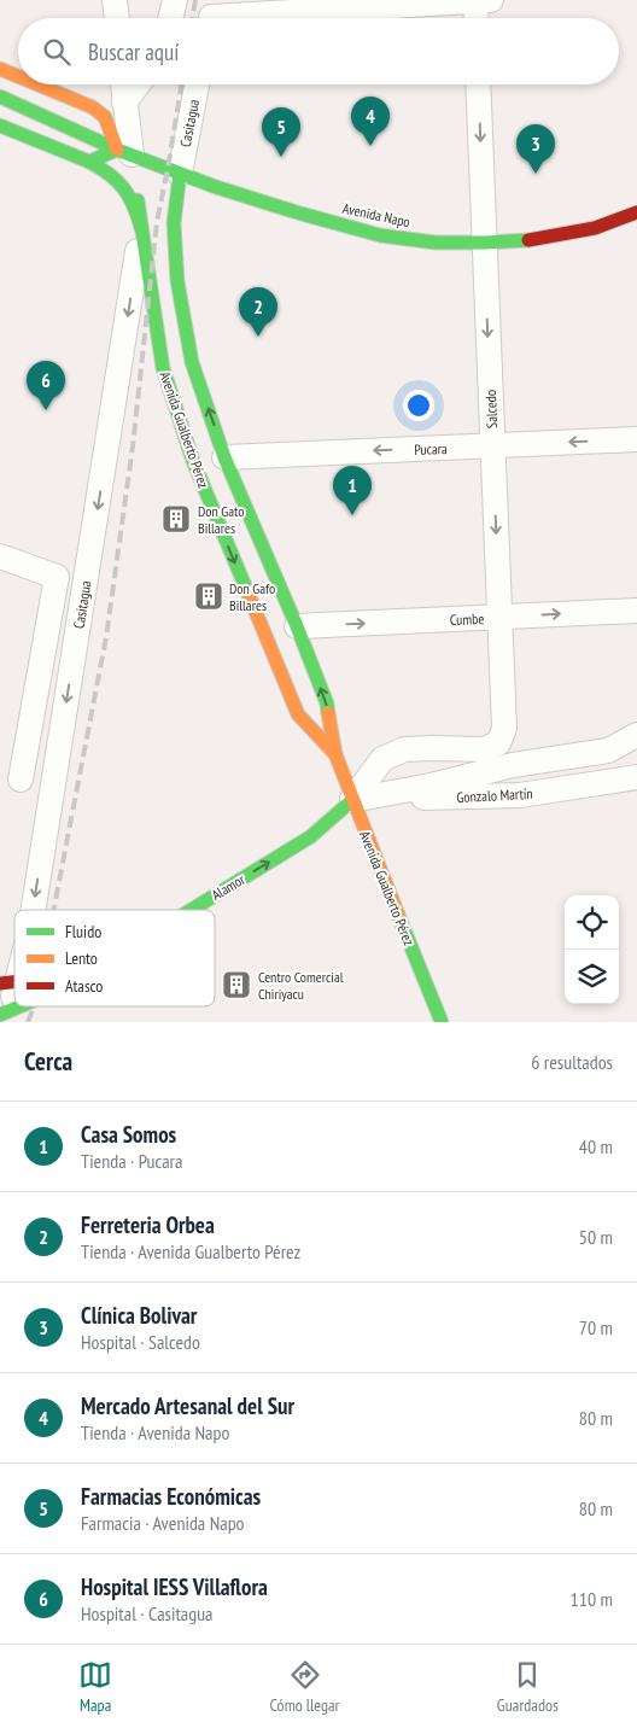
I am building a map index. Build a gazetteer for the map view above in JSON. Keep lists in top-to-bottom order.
{
  "streets": {
    "main road": ["Avenida Napo", "Avenida Gualberto Pérez", "Alamor"],
    "street": [
      "Casitagua",
      "Salcedo",
      "Pucara",
      "Cumbe",
      "Gonzalo Martín"
    ]
  },
  "crossings": [
    ["Casitagua", "Avenida Napo"],
    ["Casitagua", "Avenida Gualberto Pérez"],
    ["Casitagua", "Alamor"],
    ["Avenida Napo", "Salcedo"],
    ["Avenida Napo", "Avenida Gualberto Pérez"],
    ["Salcedo", "Pucara"],
    ["Salcedo", "Cumbe"],
    ["Salcedo", "Alamor"],
    ["Avenida Gualberto Pérez", "Pucara"],
    ["Avenida Gualberto Pérez", "Cumbe"],
    ["Avenida Gualberto Pérez", "Gonzalo Martín"],
    ["Avenida Gualberto Pérez", "Alamor"],
    ["Gonzalo Martín", "Alamor"]
  ],
  "one_way": [
    "Casitagua",
    "Salcedo",
    "Pucara",
    "Alamor"
  ],
  "places": {
    "building": ["Don Gato Billares", "Don Gafo Billares", "Centro Comercial Chiriyacu"]
  },
  "legend": ["Fluido", "Lento", "Atasco"],
  "page": {
    "search": "Buscar aquí",
    "pins": [
      "4",
      "5",
      "3",
      "2",
      "6",
      "1"
    ],
    "heading": ["Cerca", "6 resultados"],
    "list": [
      {
        "mark": "1",
        "name": "Casa Somos",
        "note": "Tienda · Pucara",
        "value": "40 m"
      },
      {
        "mark": "2",
        "name": "Ferreteria Orbea",
        "note": "Tienda · Avenida Gualberto Pérez",
        "value": "50 m"
      },
      {
        "mark": "3",
        "name": "Clínica Bolivar",
        "note": "Hospital · Salcedo",
        "value": "70 m"
      },
      {
        "mark": "4",
        "name": "Mercado Artesanal del Sur",
        "note": "Tienda · Avenida Napo",
        "value": "80 m"
      },
      {
        "mark": "5",
        "name": "Farmacias Económicas",
        "note": "Farmacia · Avenida Napo",
        "value": "80 m"
      },
      {
        "mark": "6",
        "name": "Hospital IESS Villaflora",
        "note": "Hospital · Casitagua",
        "value": "110 m"
      }
    ],
    "nav": ["Mapa", "Cómo llegar", "Guardados"]
  }
}
